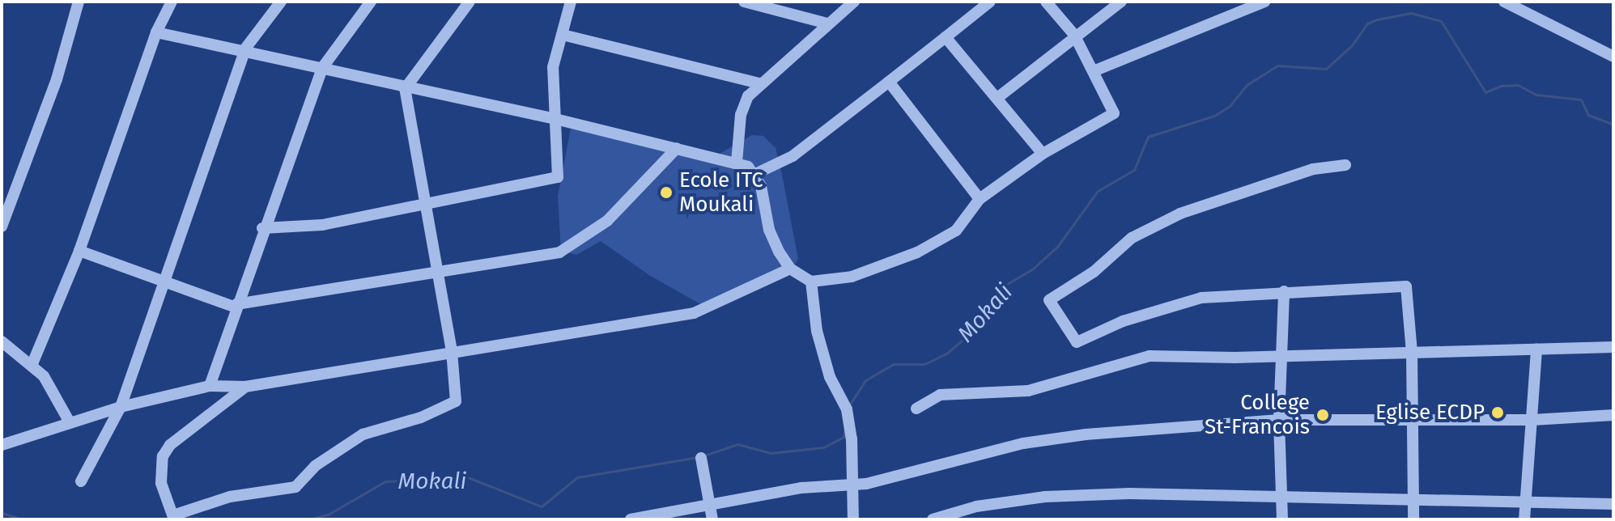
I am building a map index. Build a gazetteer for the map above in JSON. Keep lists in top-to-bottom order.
{
  "water": ["Mokali"],
  "places": ["Ecole ITC Moukali", "Eglise ECDP", "College St-Francois"]
}
